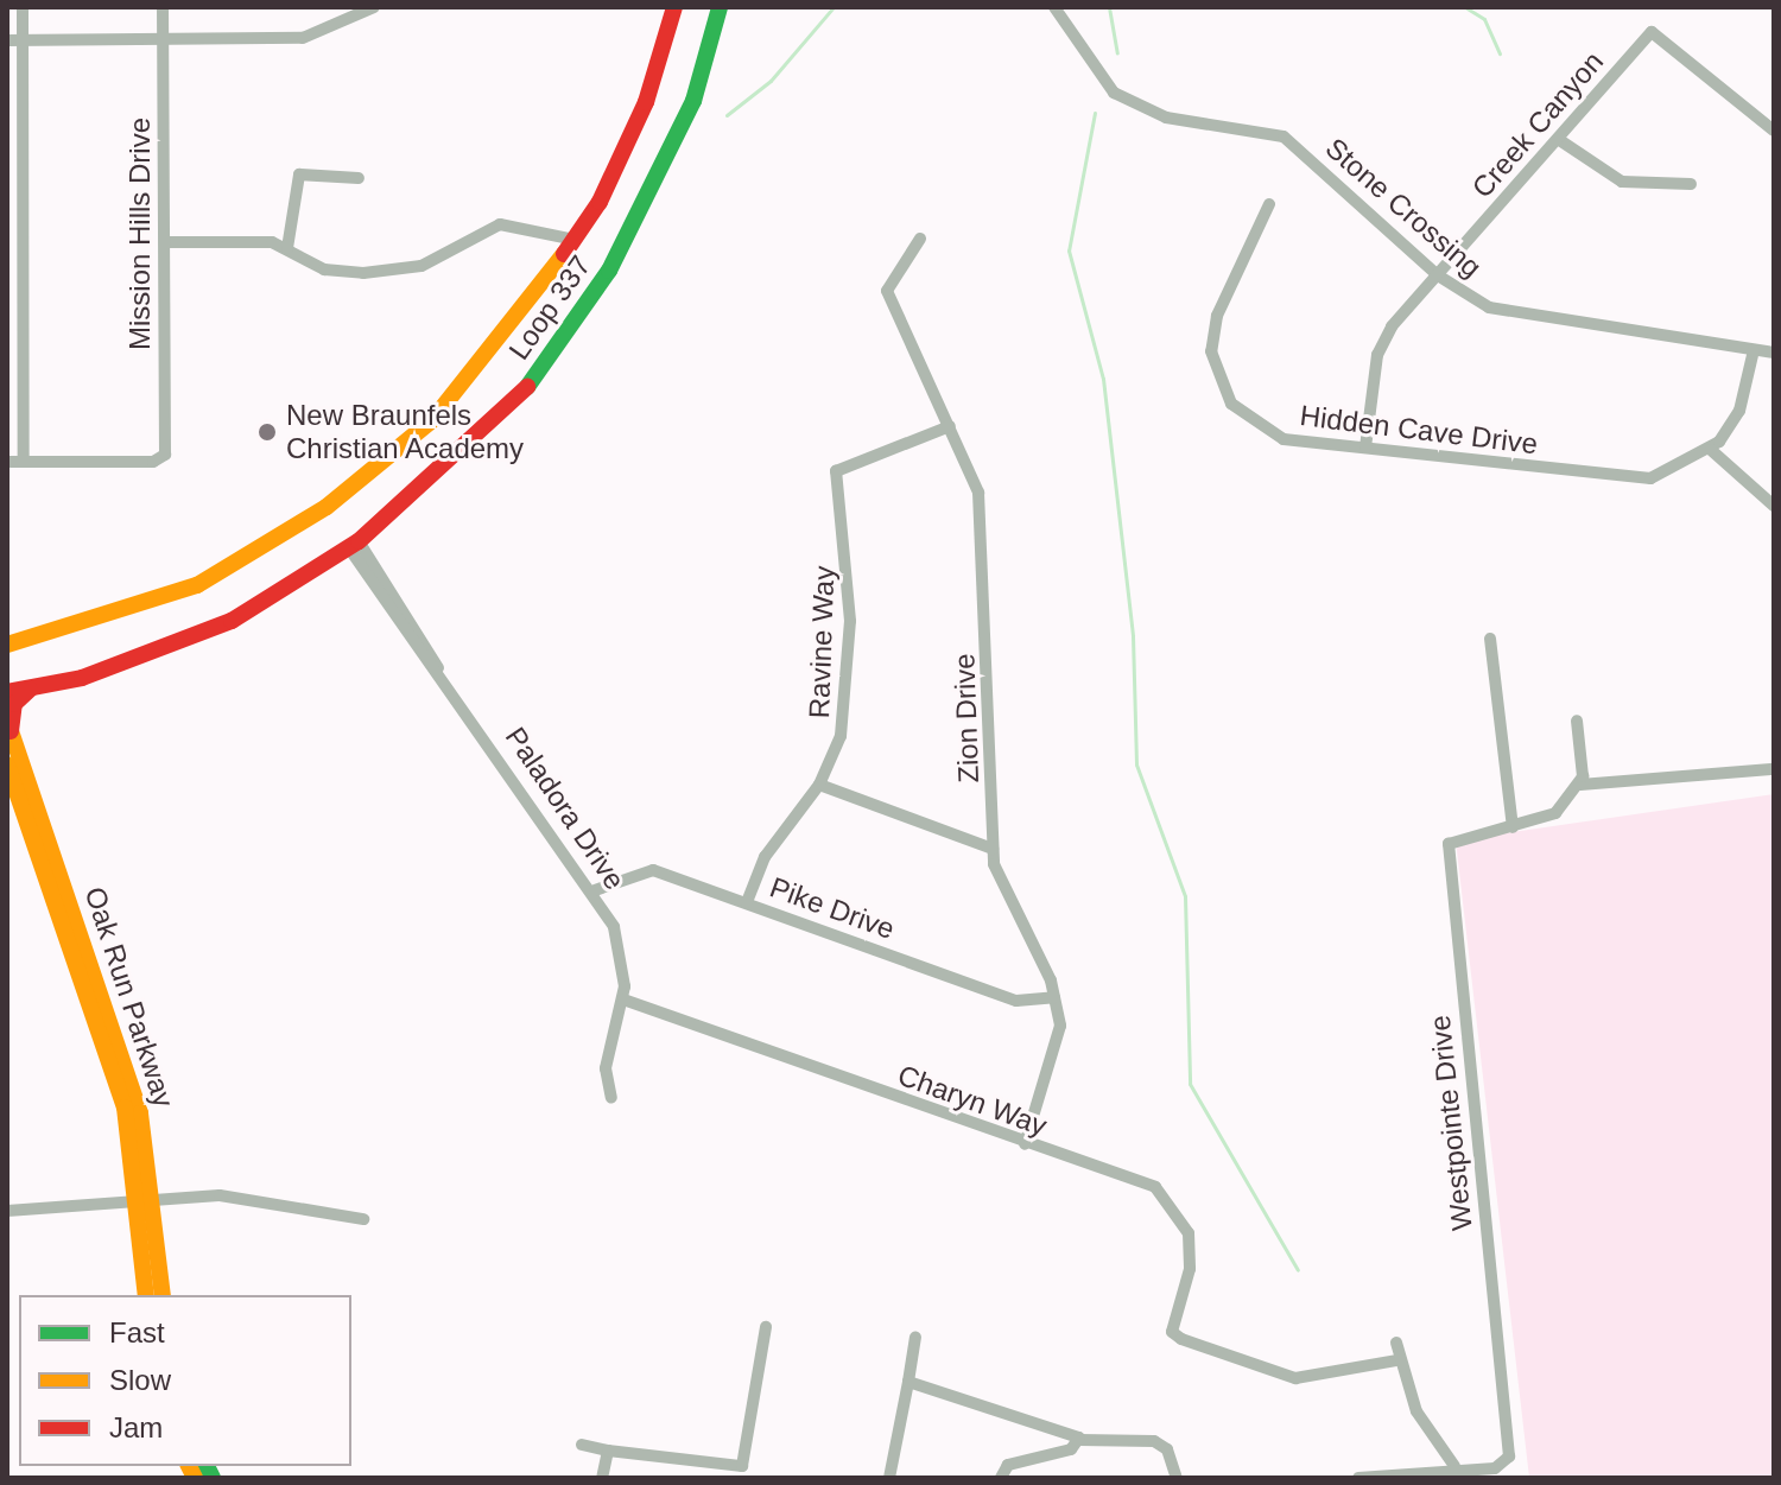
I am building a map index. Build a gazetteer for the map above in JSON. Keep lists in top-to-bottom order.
{
  "streets": {
    "main road": ["Loop 337", "Oak Run Parkway"],
    "street": [
      "Creek Canyon",
      "Stone Crossing",
      "Mission Hills Drive",
      "Hidden Cave Drive",
      "Ravine Way",
      "Zion Drive",
      "Paladora Drive",
      "Pike Drive",
      "Charyn Way",
      "Westpointe Drive"
    ]
  },
  "crossings": [
    ["Creek Canyon", "Stone Crossing"],
    ["Creek Canyon", "Hidden Cave Drive"],
    ["Stone Crossing", "Hidden Cave Drive"],
    ["Loop 337", "Paladora Drive"],
    ["Ravine Way", "Zion Drive"],
    ["Ravine Way", "Pike Drive"],
    ["Zion Drive", "Pike Drive"],
    ["Zion Drive", "Charyn Way"],
    ["Paladora Drive", "Pike Drive"],
    ["Paladora Drive", "Charyn Way"]
  ],
  "places": ["New Braunfels Christian Academy"],
  "legend": ["Fast", "Slow", "Jam"]
}
